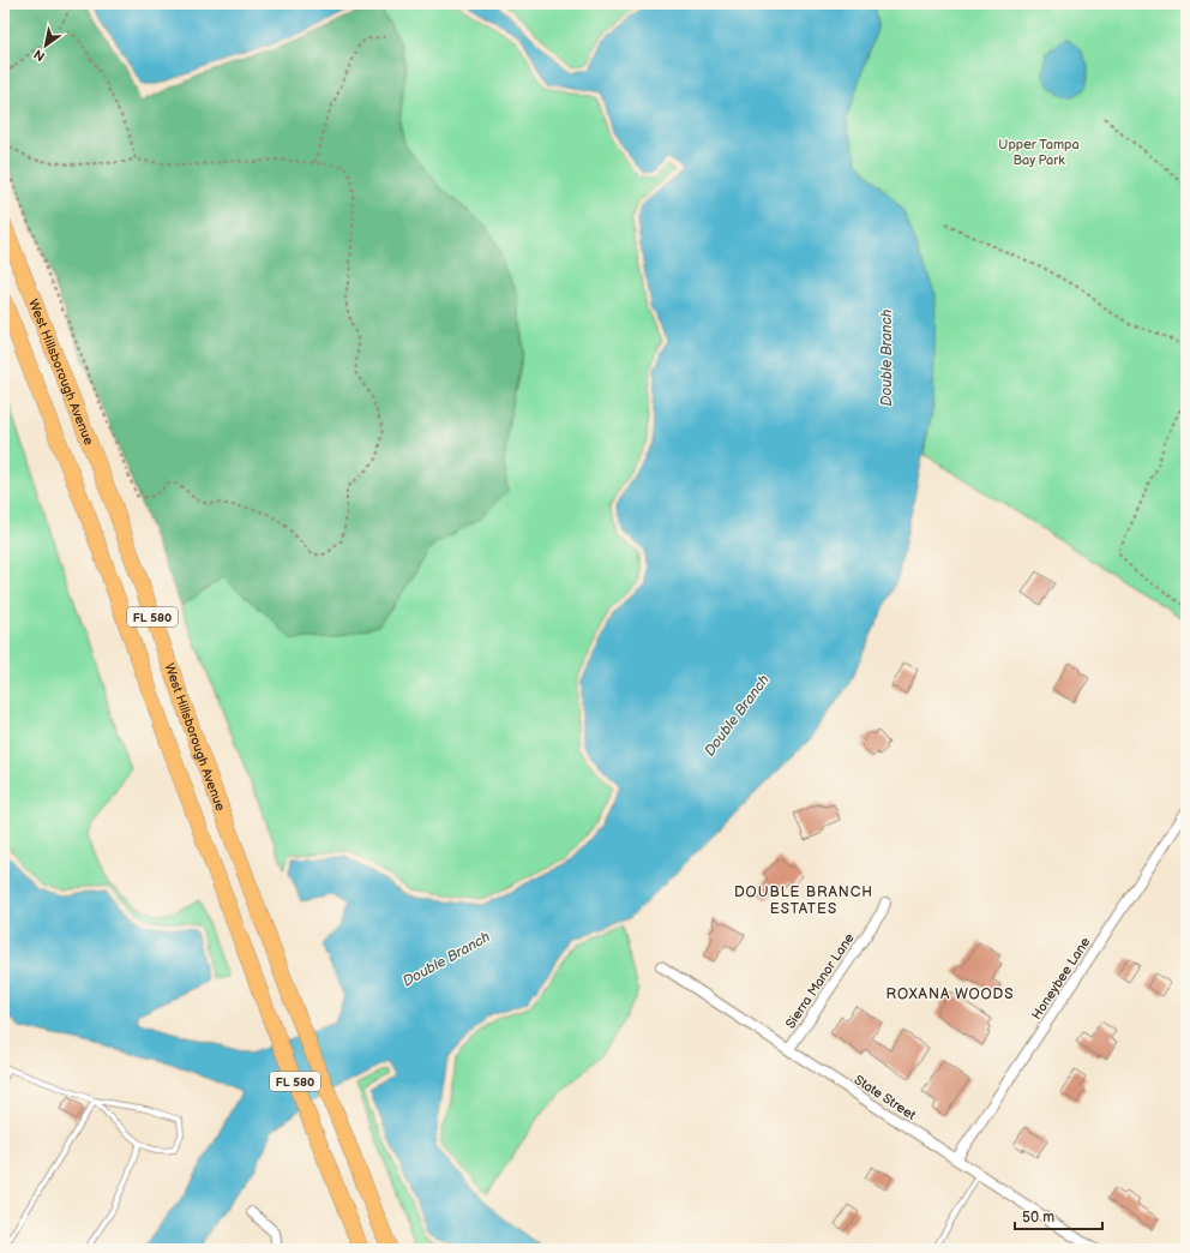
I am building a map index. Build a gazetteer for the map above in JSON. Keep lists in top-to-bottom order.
{
  "streets": {
    "main road": ["West Hillsborough Avenue", "FL 580"],
    "street": ["Honeybee Lane", "Sierra Manor Lane", "State Street"]
  },
  "crossings": [
    ["Honeybee Lane", "State Street"],
    ["Sierra Manor Lane", "State Street"]
  ],
  "districts": ["DOUBLE BRANCH ESTATES", "ROXANA WOODS"],
  "water": ["Double Branch"],
  "parks": ["Upper Tampa Bay Park"],
  "scale_bar": "50 m",
  "north": "bottom left"
}
